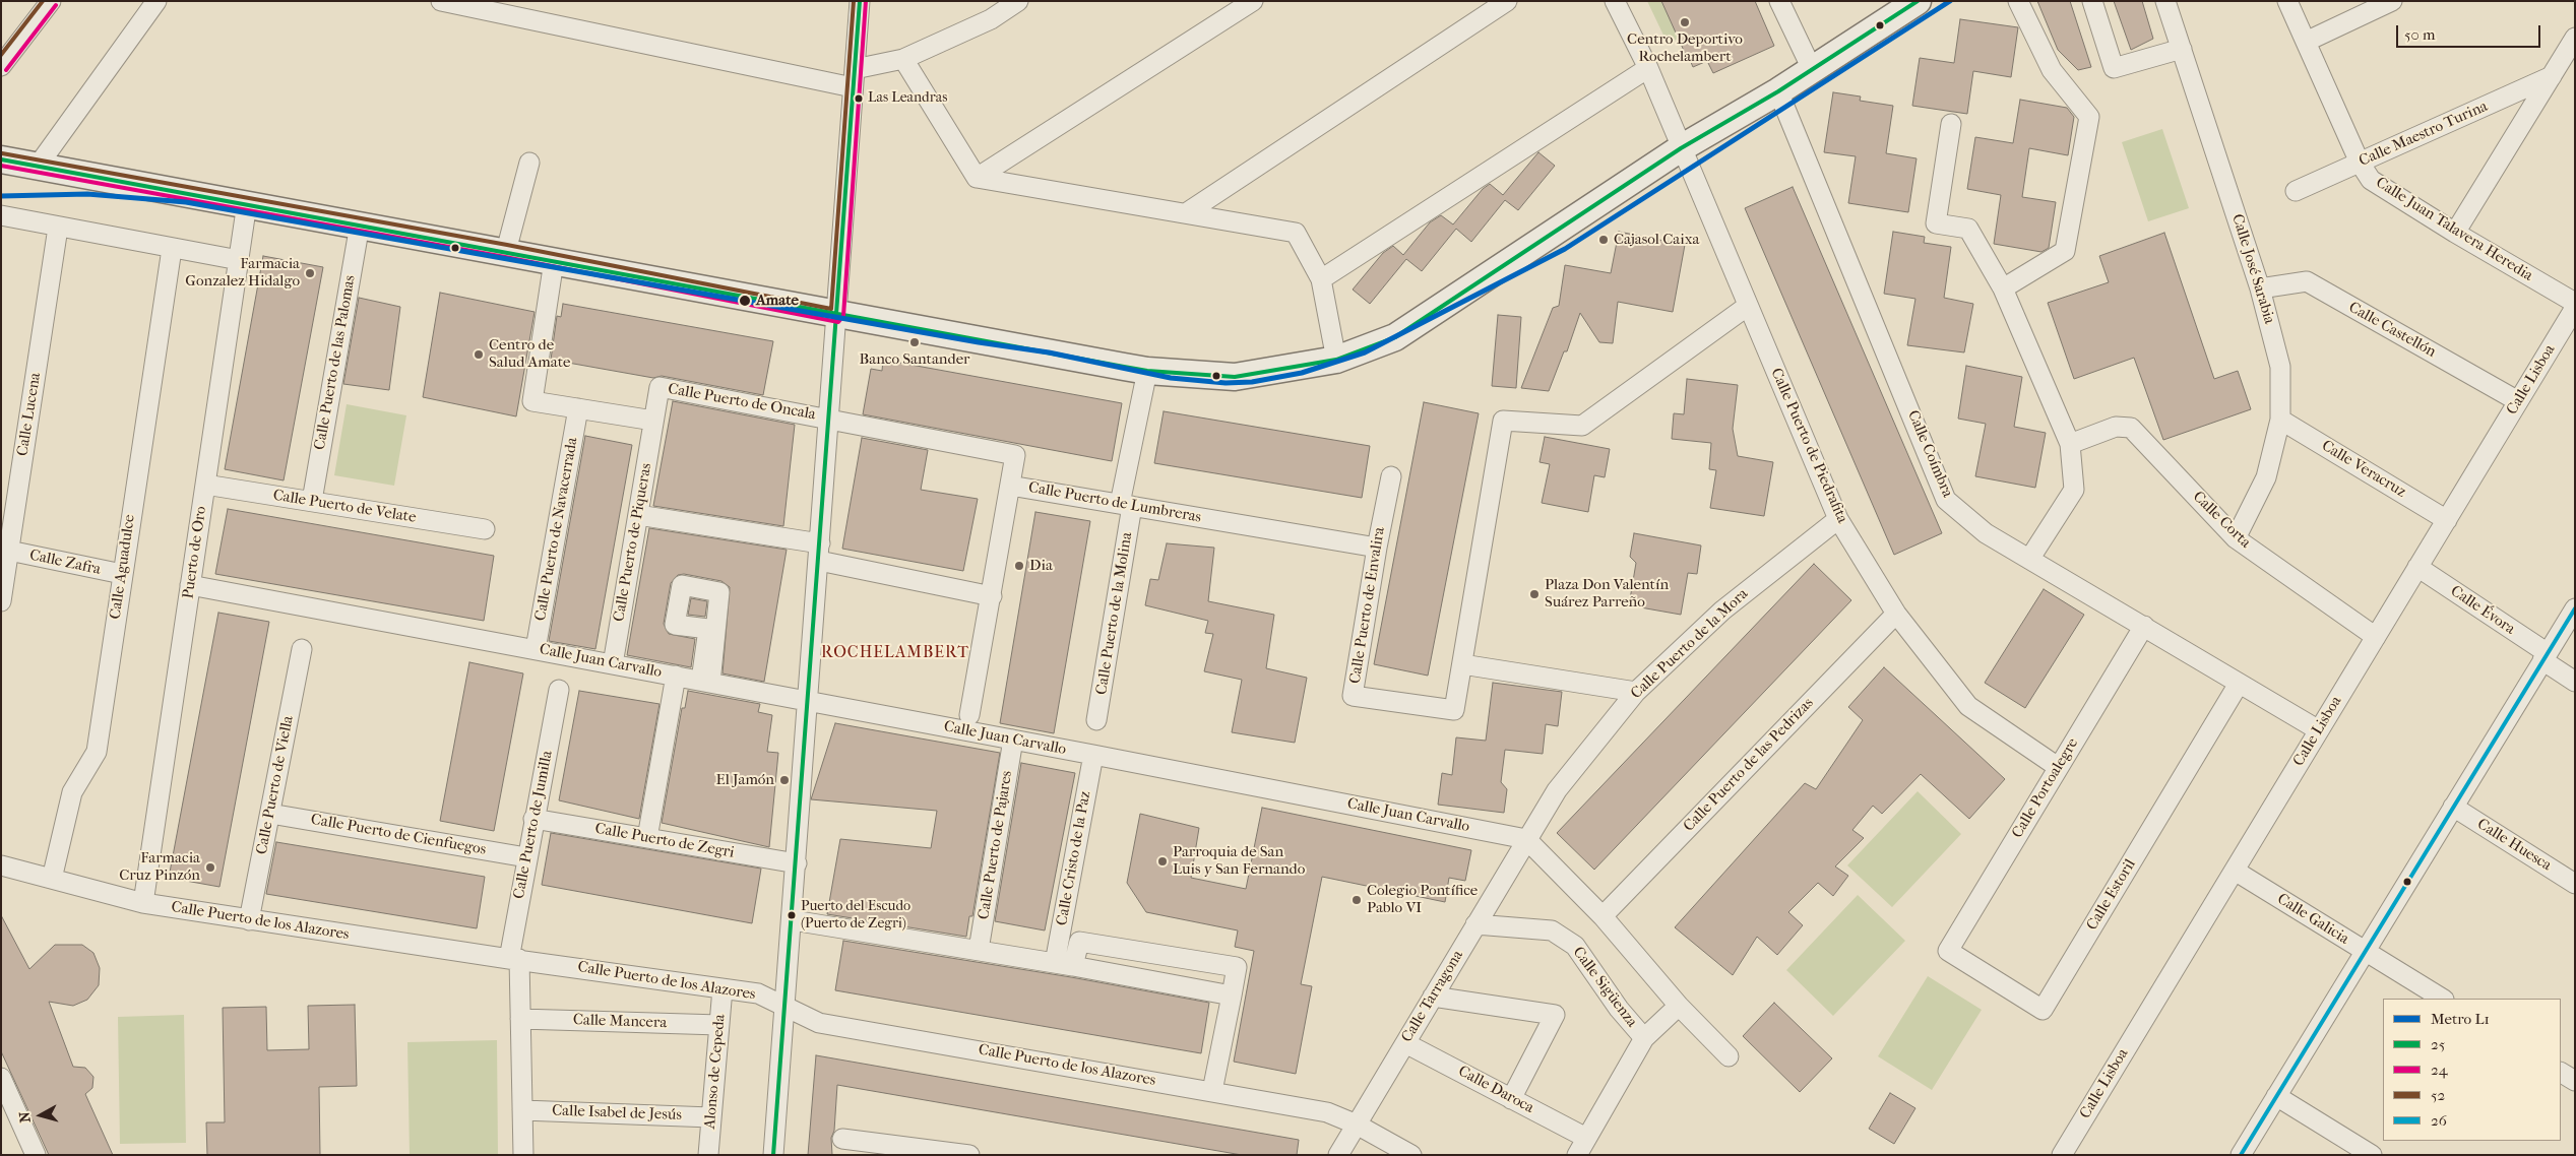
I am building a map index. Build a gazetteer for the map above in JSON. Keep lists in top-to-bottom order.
{
  "streets": {
    "street": [
      "Calle Maestro Turina",
      "Calle Juan Talavera Heredia",
      "Calle José Sarabia",
      "Calle Castellón",
      "Calle Puerto de las Palomas",
      "Calle Lisboa",
      "Calle Puerto de Oncala",
      "Calle Lucena",
      "Calle Puerto de Piedrafita",
      "Calle Coímbra",
      "Calle Veracruz",
      "Calle Puerto de Lumbreras",
      "Calle Puerto de Velate",
      "Calle Corta",
      "Calle Puerto de Navacerrada",
      "Calle Puerto de Piqueras",
      "Puerto de Oro",
      "Calle Zafra",
      "Calle Aguadulce",
      "Calle Puerto de Envalira",
      "Calle Évora",
      "Calle Puerto de la Molina",
      "Calle Puerto de la Mora",
      "Calle Juan Carvallo",
      "Calle Puerto de las Pedrizas",
      "Calle Puerto de Viella",
      "Calle Portoalegre",
      "Calle Puerto de Jumilla",
      "Calle Puerto de Cienfuegos",
      "Calle Puerto de Zegri",
      "Calle Puerto de Pajares",
      "Calle Huesca",
      "Calle Cristo de la Paz",
      "Calle Estoril",
      "Calle Galicia",
      "Calle Puerto de los Alazores",
      "Calle Sigüenza",
      "Calle Tarragona",
      "Calle Mancera",
      "Alonso de Cepeda",
      "Calle Daroca",
      "Calle Isabel de Jesús"
    ]
  },
  "crossings": [
    ["Calle Maestro Turina", "Calle Juan Talavera Heredia"],
    ["Calle José Sarabia", "Calle Castellón"],
    ["Calle José Sarabia", "Calle Veracruz"],
    ["Calle José Sarabia", "Calle Corta"],
    ["Calle Castellón", "Calle Lisboa"],
    ["Calle Puerto de las Palomas", "Calle Puerto de Velate"],
    ["Calle Lisboa", "Calle Coímbra"],
    ["Calle Lisboa", "Calle Veracruz"],
    ["Calle Lisboa", "Calle Corta"],
    ["Calle Lisboa", "Calle Évora"],
    ["Calle Lisboa", "Calle Galicia"],
    ["Calle Puerto de Oncala", "Calle Puerto de Lumbreras"],
    ["Calle Puerto de Oncala", "Calle Puerto de Piqueras"],
    ["Calle Lucena", "Calle Zafra"],
    ["Calle Puerto de Piedrafita", "Calle Puerto de la Mora"],
    ["Calle Puerto de Piedrafita", "Calle Puerto de las Pedrizas"],
    ["Calle Puerto de Piedrafita", "Calle Portoalegre"],
    ["Calle Coímbra", "Calle Portoalegre"],
    ["Calle Coímbra", "Calle Estoril"],
    ["Calle Puerto de Lumbreras", "Calle Puerto de Envalira"],
    ["Calle Puerto de Lumbreras", "Calle Puerto de la Molina"],
    ["Calle Puerto de Velate", "Puerto de Oro"],
    ["Calle Puerto de Navacerrada", "Calle Juan Carvallo"],
    ["Calle Puerto de Piqueras", "Calle Juan Carvallo"],
    ["Puerto de Oro", "Calle Juan Carvallo"],
    ["Puerto de Oro", "Calle Puerto de los Alazores"],
    ["Calle Zafra", "Calle Aguadulce"],
    ["Calle Aguadulce", "Calle Puerto de los Alazores"],
    ["Calle Puerto de la Mora", "Calle Juan Carvallo"],
    ["Calle Puerto de la Mora", "Calle Tarragona"],
    ["Calle Juan Carvallo", "Calle Puerto de Pajares"],
    ["Calle Juan Carvallo", "Calle Cristo de la Paz"],
    ["Calle Juan Carvallo", "Calle Tarragona"],
    ["Calle Puerto de Viella", "Calle Puerto de Cienfuegos"],
    ["Calle Puerto de Viella", "Calle Puerto de los Alazores"],
    ["Calle Portoalegre", "Calle Estoril"],
    ["Calle Puerto de Jumilla", "Calle Puerto de Cienfuegos"],
    ["Calle Puerto de Jumilla", "Calle Puerto de Zegri"],
    ["Calle Puerto de Jumilla", "Calle Puerto de los Alazores"],
    ["Calle Puerto de Jumilla", "Calle Mancera"],
    ["Calle Puerto de Jumilla", "Calle Isabel de Jesús"],
    ["Calle Puerto de los Alazores", "Calle Tarragona"],
    ["Calle Puerto de los Alazores", "Alonso de Cepeda"],
    ["Calle Sigüenza", "Calle Tarragona"],
    ["Calle Sigüenza", "Calle Daroca"],
    ["Calle Tarragona", "Calle Daroca"],
    ["Calle Mancera", "Alonso de Cepeda"],
    ["Alonso de Cepeda", "Calle Isabel de Jesús"]
  ],
  "districts": ["ROCHELAMBERT"],
  "places": [
    "Centro Deportivo Rochelambert",
    "Las Leandras",
    "Cajasol Caixa",
    "Farmacia Gonzalez Hidalgo",
    "Amate",
    "Banco Santander",
    "Centro de Salud Amate",
    "Dia",
    "Plaza Don Valentín Suárez Parreño",
    "El Jamón",
    "Parroquia de San Luis y San Fernando",
    "Farmacia Cruz Pinzón",
    "Colegio Pontífice Pablo VI",
    "Puerto del Escudo (Puerto de Zegri)"
  ],
  "lines": [
    "metro line L1",
    "transit line 25",
    "transit line 24",
    "transit line 52",
    "transit line 26"
  ],
  "legend": [
    "Metro L1",
    "25",
    "24",
    "52",
    "26"
  ],
  "scale_bar": "50 m",
  "north": "left"
}
